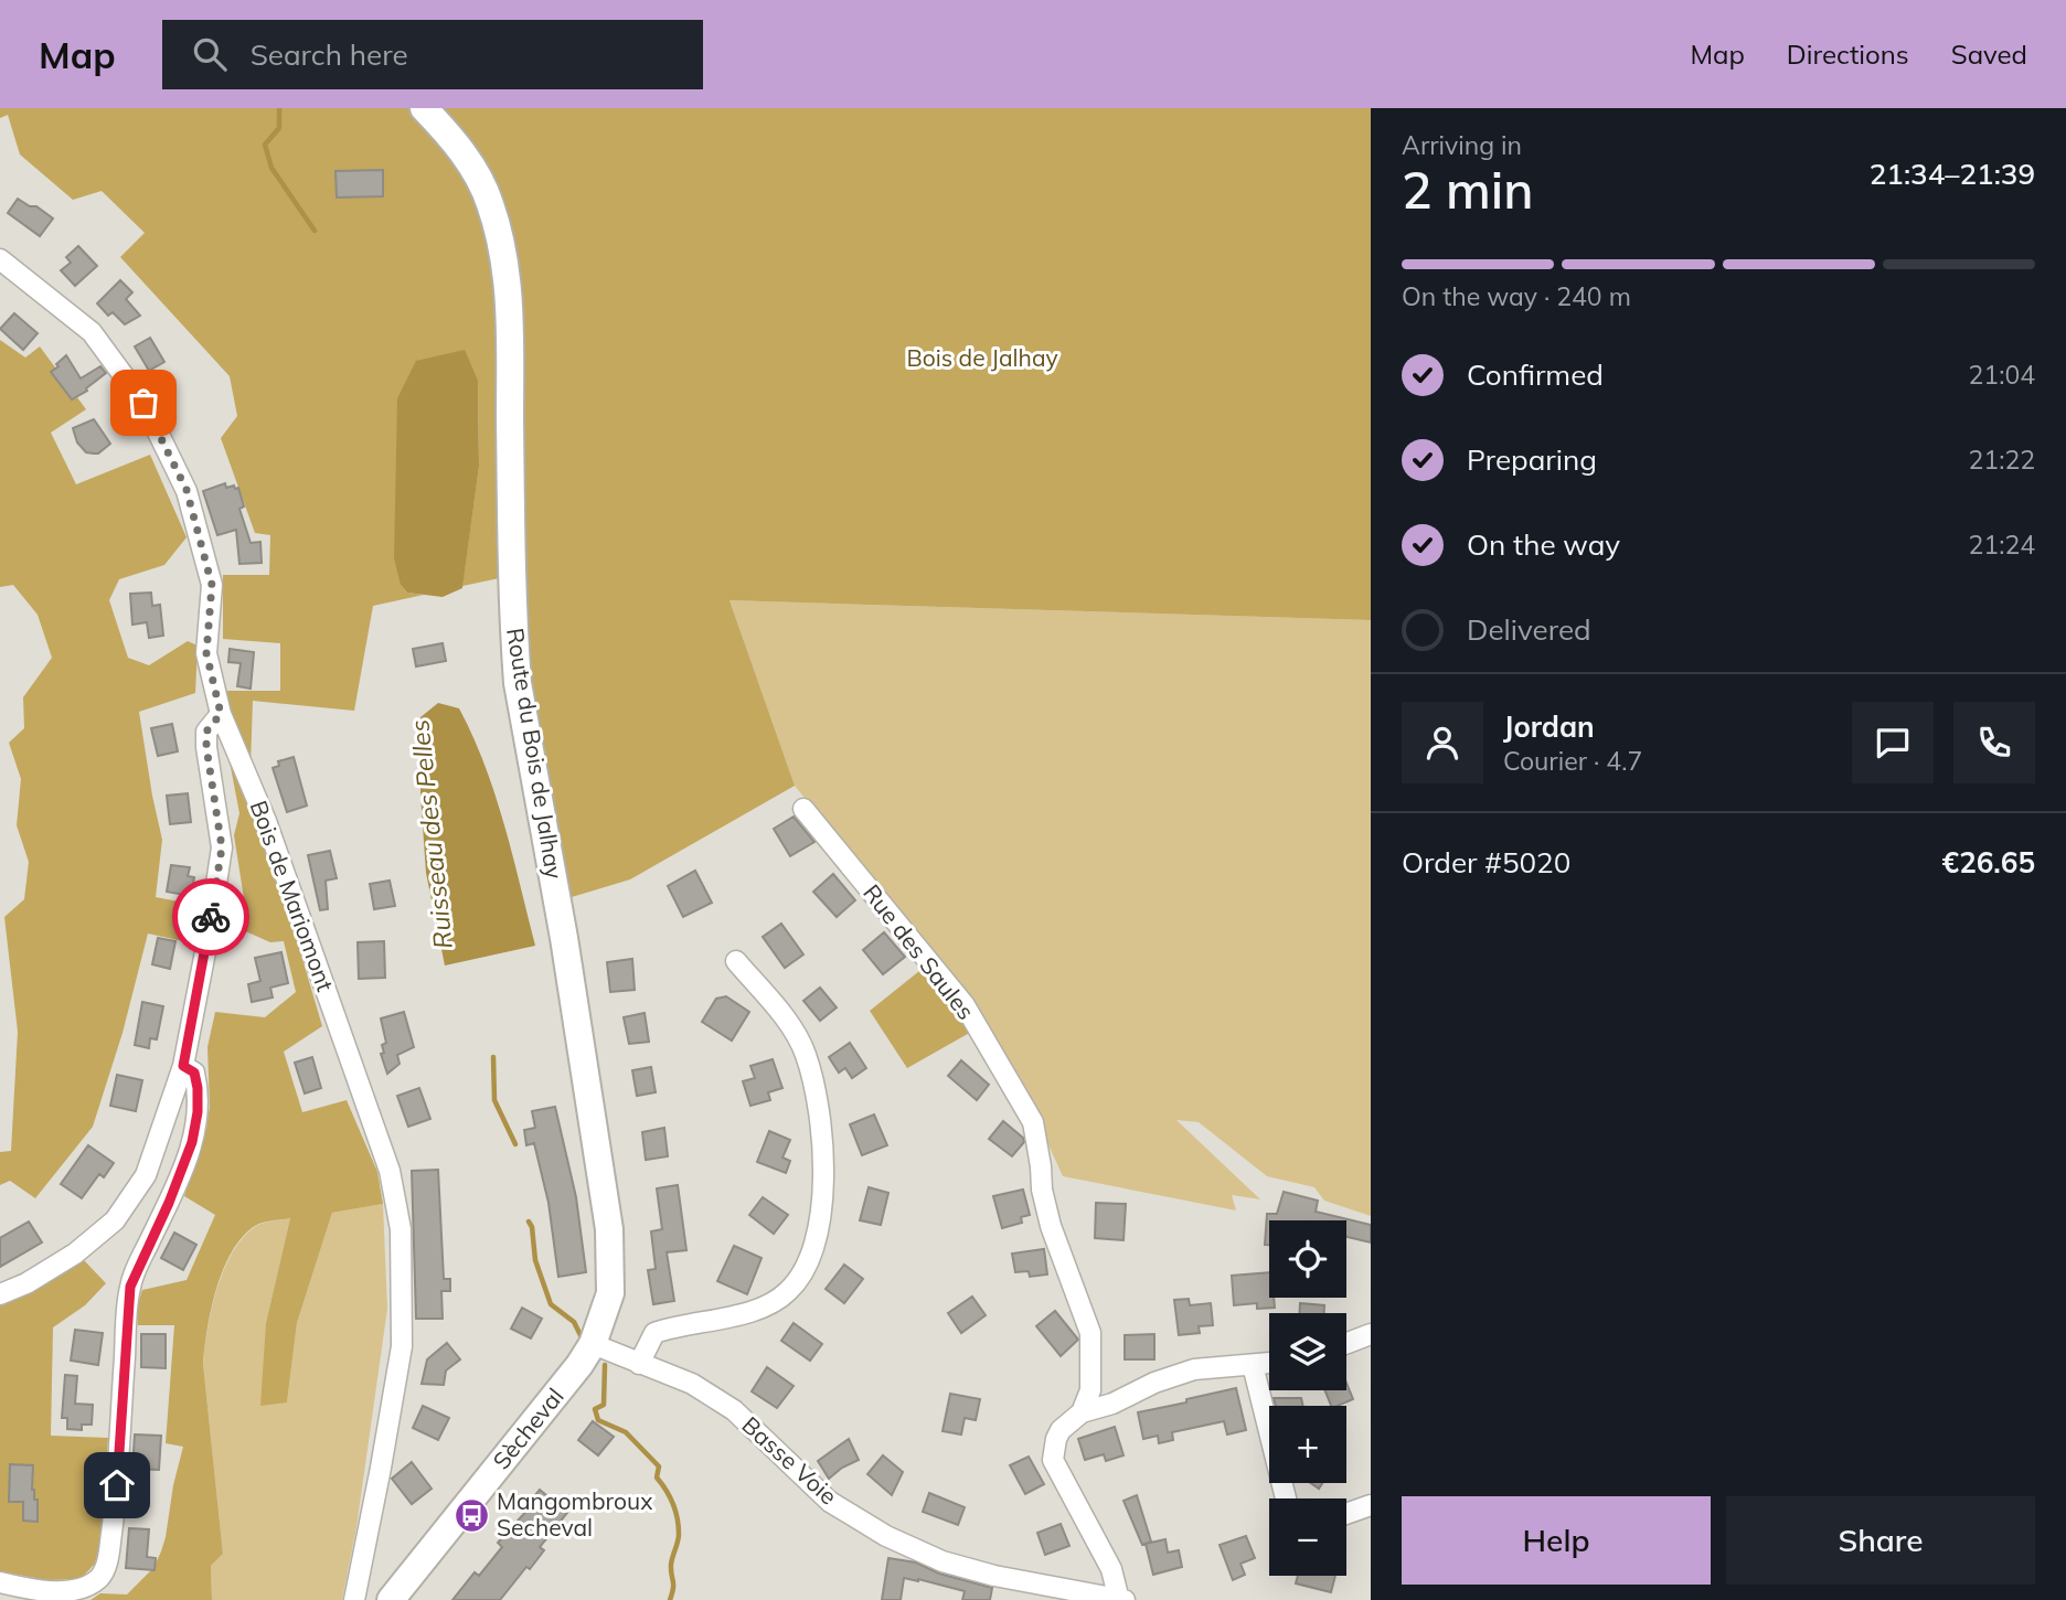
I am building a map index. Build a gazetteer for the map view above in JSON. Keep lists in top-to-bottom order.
{
  "streets": {
    "main road": ["Route du Bois de Jalhay", "Sècheval"],
    "street": ["Bois de Mariomont", "Rue des Saules", "Basse Voie"]
  },
  "crossings": [
    ["Route du Bois de Jalhay", "Sècheval"],
    ["Route du Bois de Jalhay", "Basse Voie"],
    ["Rue des Saules", "Basse Voie"],
    ["Sècheval", "Basse Voie"]
  ],
  "water": ["Ruisseau des Pelles"],
  "parks": ["Bois de Jalhay"],
  "places": {
    "bus stop": ["Mangombroux Secheval"]
  },
  "page": {
    "header": "Map",
    "search": "Search here",
    "nav": ["Map", "Directions", "Saved"],
    "heading": ["2 min", "Arriving in", "21:34–21:39"],
    "panel": [
      "Jordan",
      "Courier · 4.7",
      "Order #5020",
      "€26.65"
    ],
    "bar": "On the way · 240 m",
    "list": [
      ["Confirmed", "21:04"],
      ["Preparing", "21:22"],
      ["On the way", "21:24"],
      "Delivered"
    ],
    "map_buttons": ["+", "−"],
    "buttons": ["Help", "Share"]
  }
}
